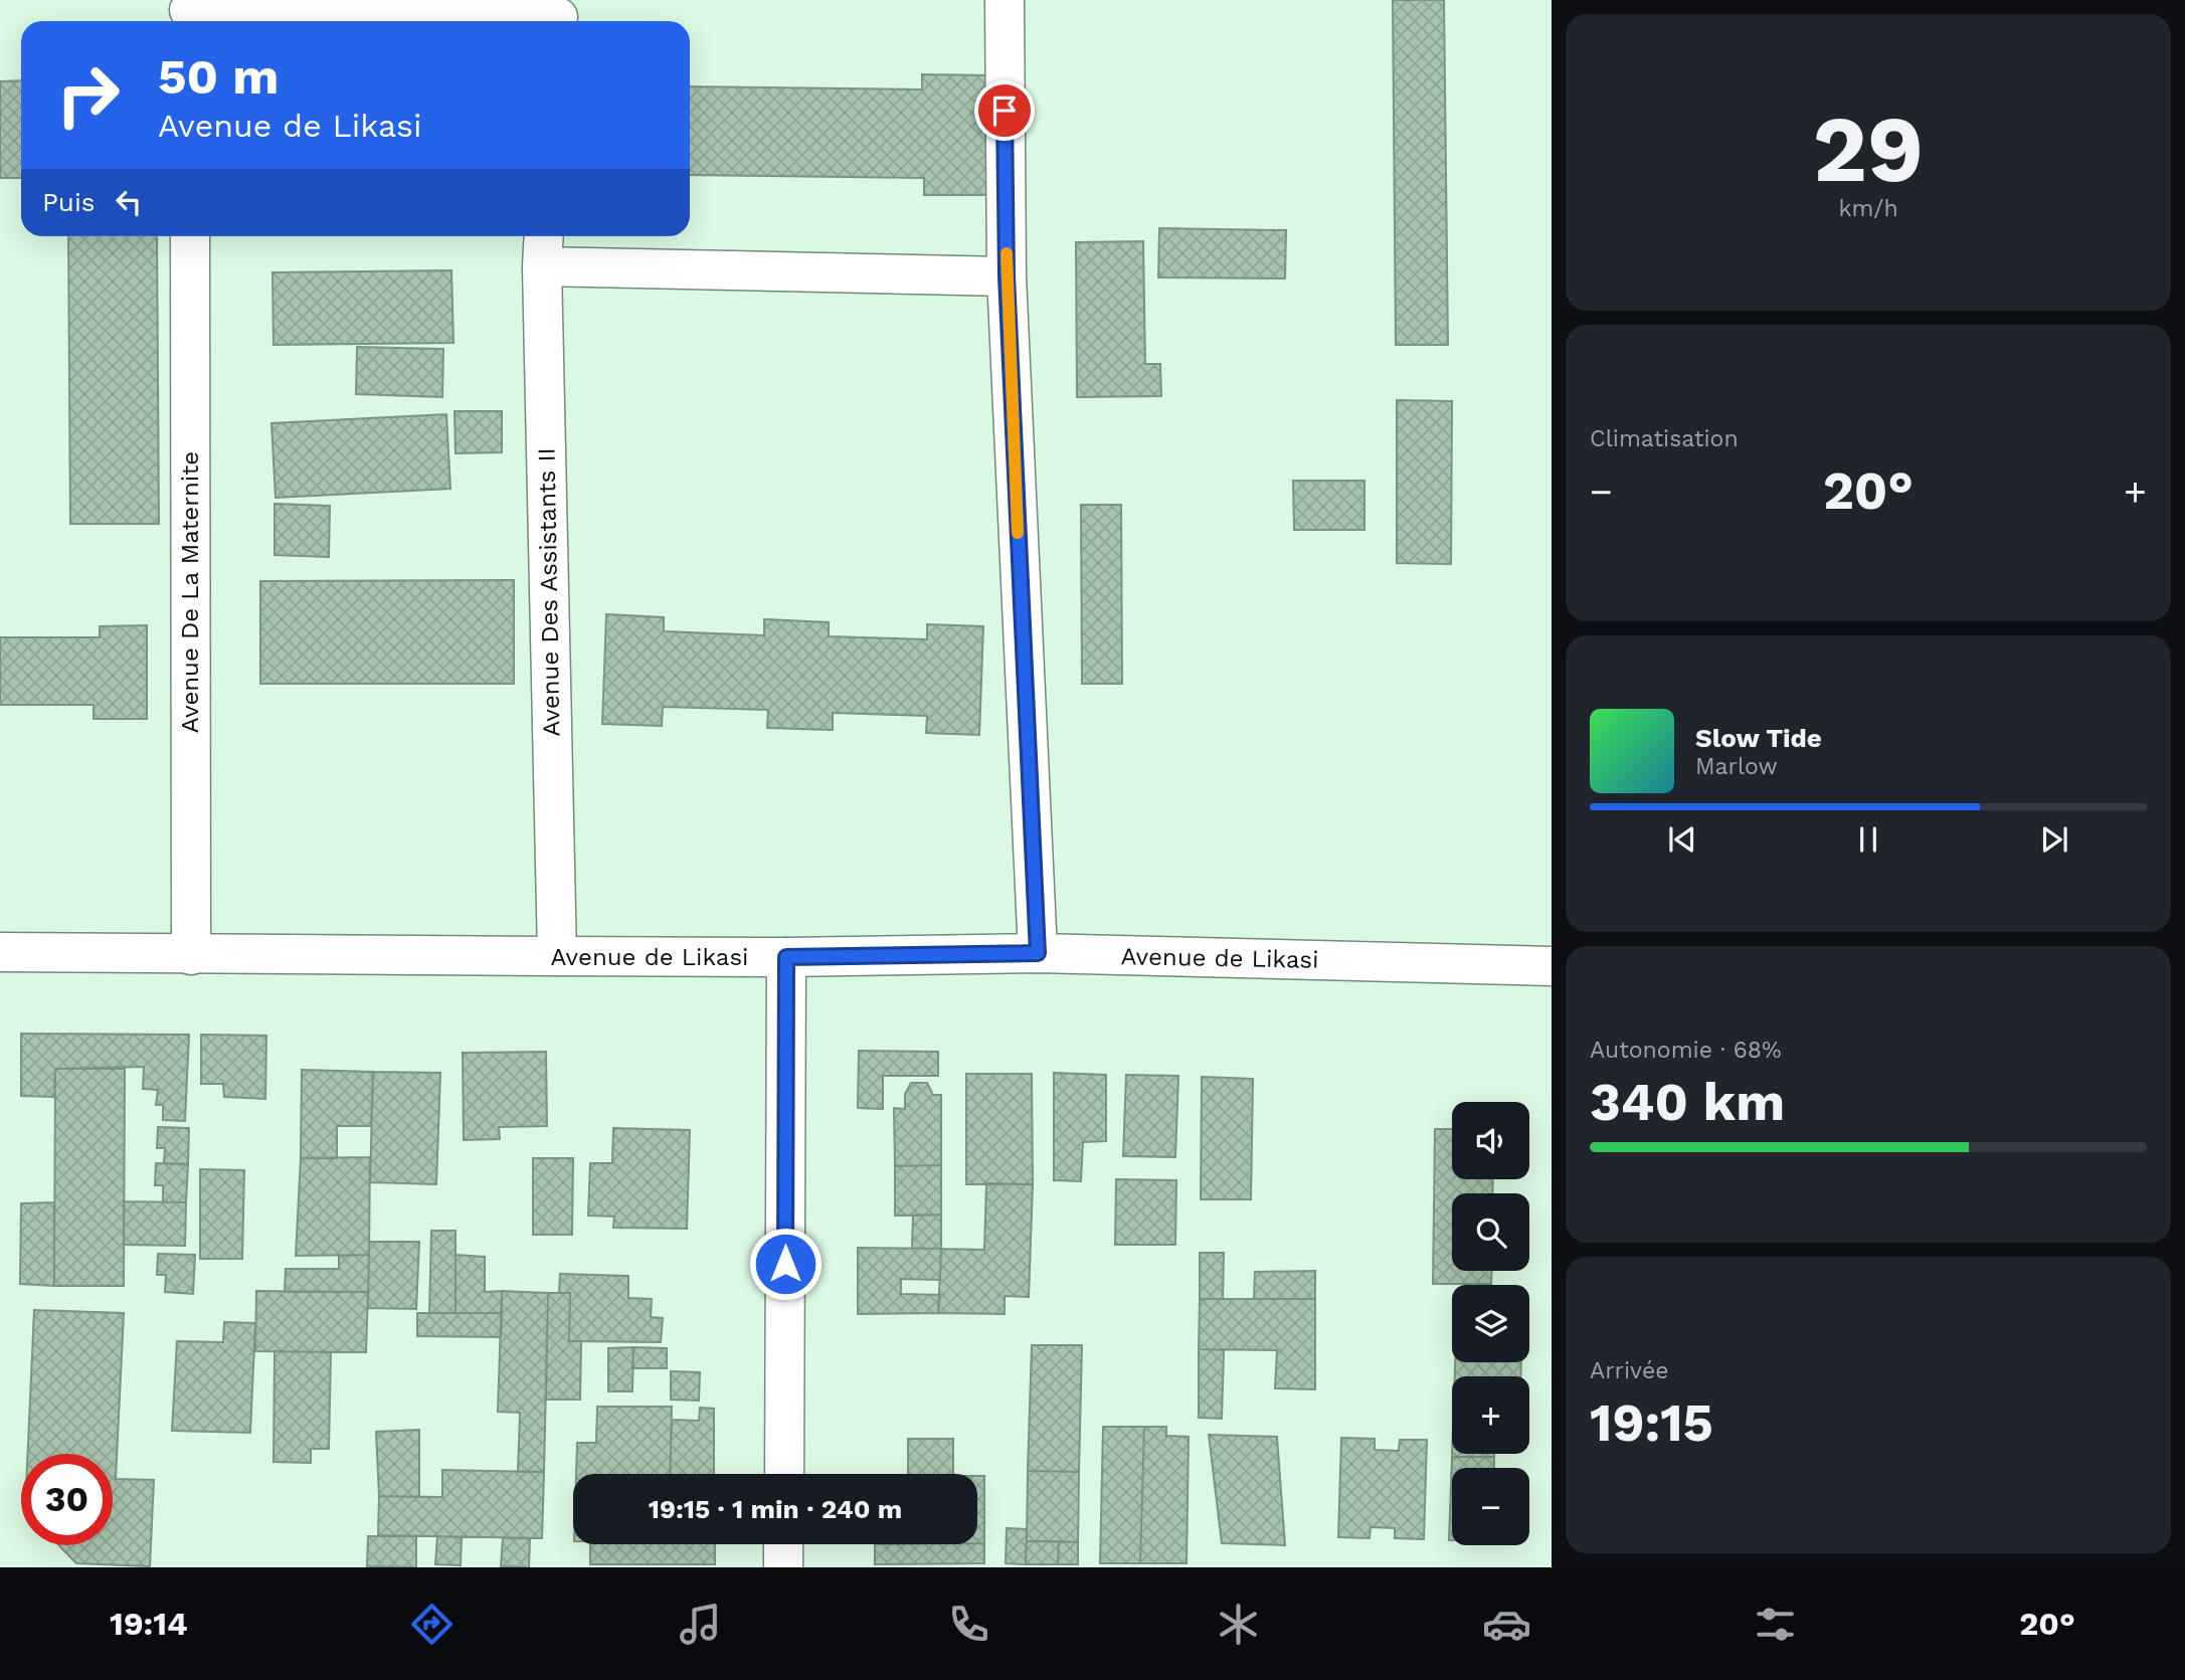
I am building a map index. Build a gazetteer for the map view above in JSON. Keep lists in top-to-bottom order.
{
  "streets": {
    "street": ["Avenue De La Maternite", "Avenue Des Assistants II", "Avenue de Likasi"]
  },
  "crossings": [
    ["Avenue De La Maternite", "Avenue de Likasi"],
    ["Avenue Des Assistants II", "Avenue de Likasi"]
  ],
  "page": {
    "tile": [
      ["29", "km/h"],
      "Climatisation",
      ["Autonomie · 68%", "340 km"],
      ["Arrivée", "19:15"]
    ],
    "turn": ["50 m", "Avenue de Likasi"],
    "then": "Puis",
    "heat": ["−", "20°", "+"],
    "song": ["Slow Tide", "Marlow"],
    "map_buttons": ["+", "−"],
    "limit": "30",
    "trip": "19:15 · 1 min · 240 m",
    "tabs": ["19:14", "20°"]
  }
}
